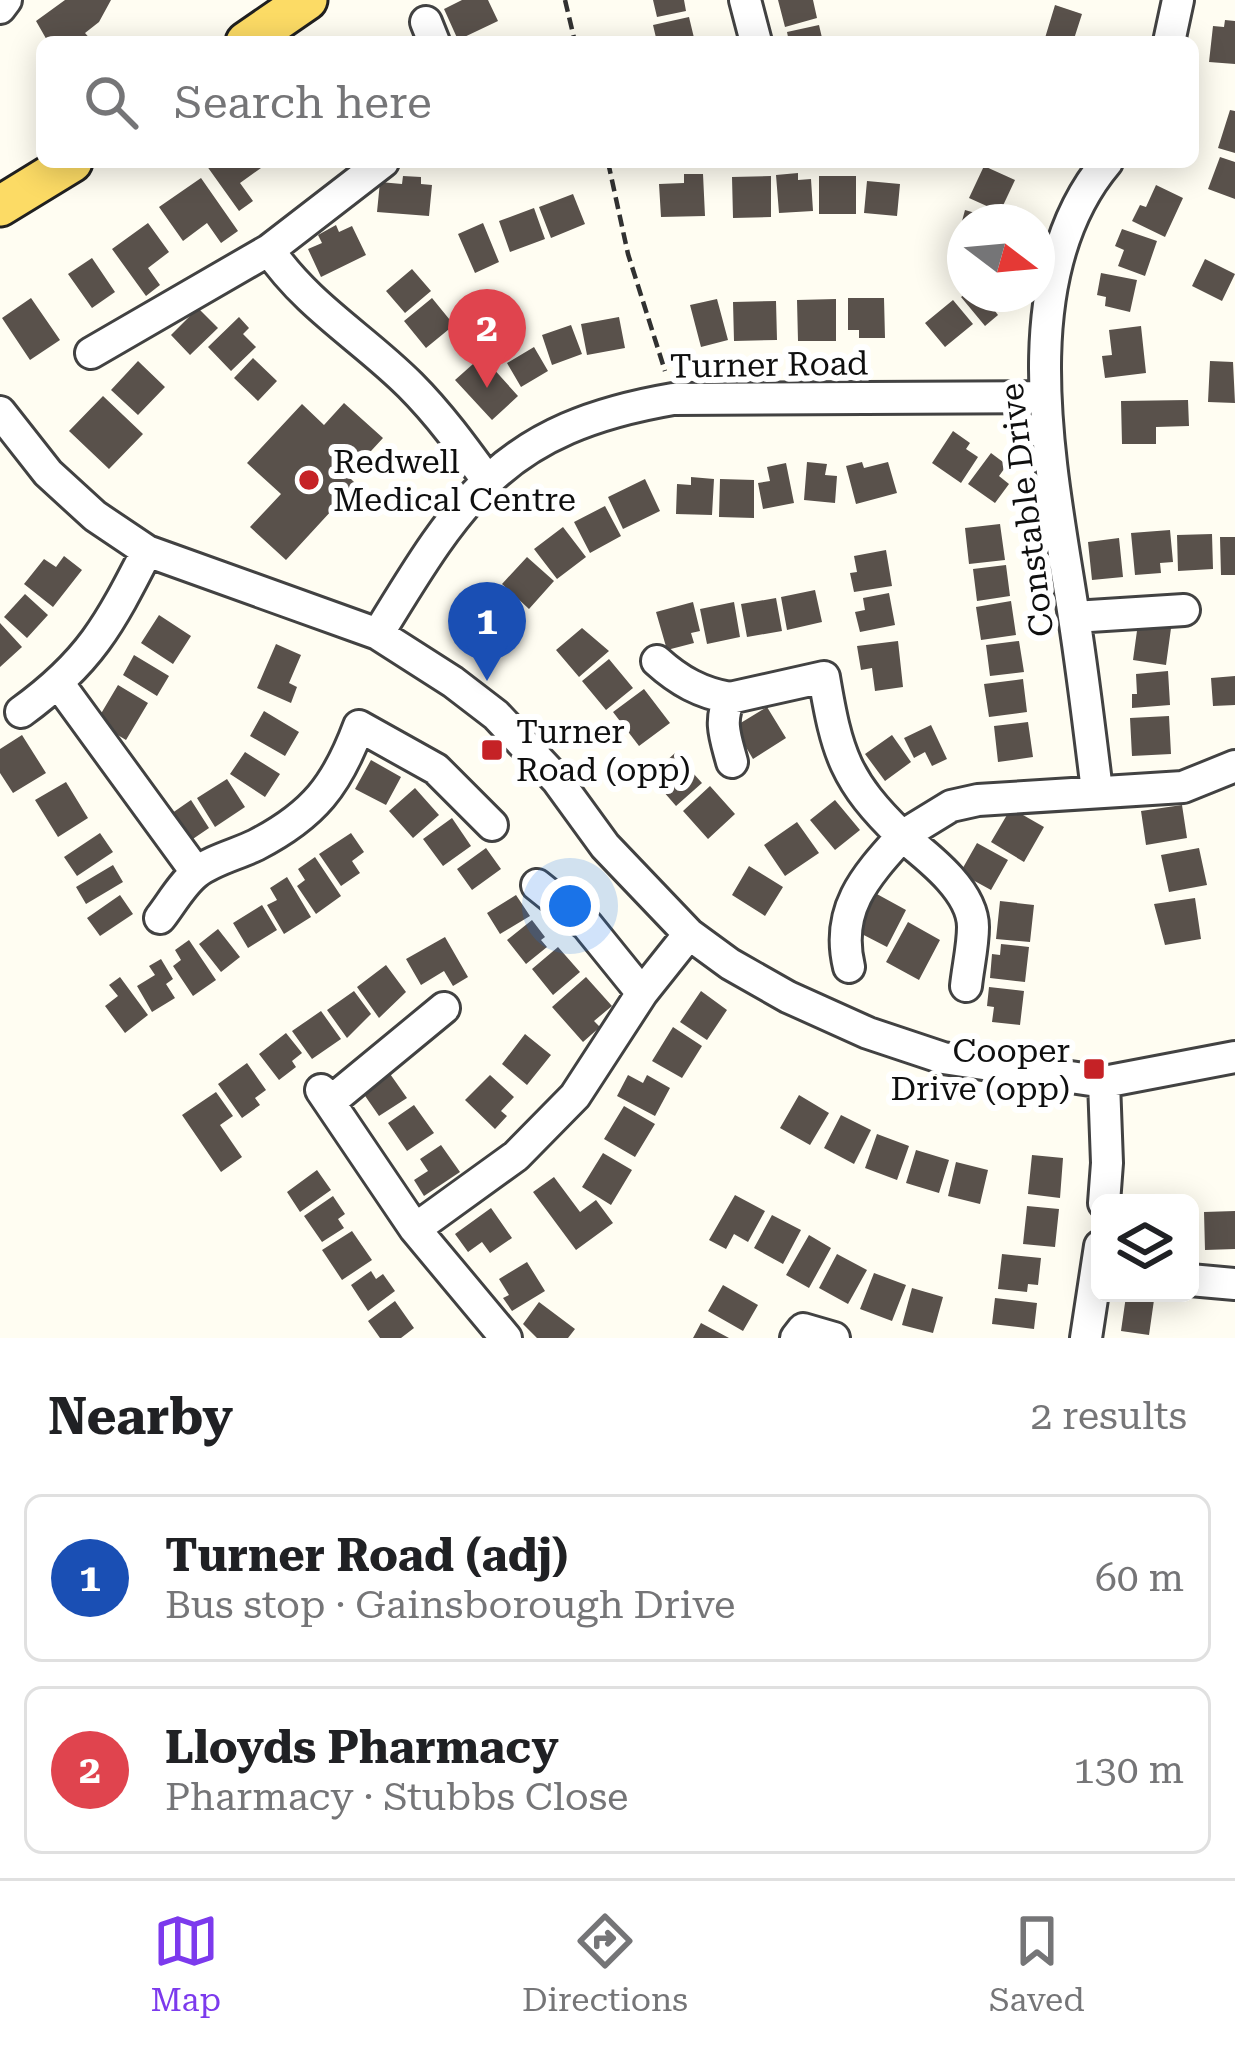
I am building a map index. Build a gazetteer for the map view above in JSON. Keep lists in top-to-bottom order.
{
  "streets": {
    "street": ["Turner Road", "Constable Drive"]
  },
  "crossings": [
    ["Turner Road", "Constable Drive"]
  ],
  "places": {
    "other": ["Redwell Medical Centre"],
    "transit": ["Turner Road (opp)", "Cooper Drive (opp)"]
  },
  "north": "right",
  "page": {
    "search": "Search here",
    "pins": ["2", "1"],
    "heading": ["Nearby", "2 results"],
    "list": [
      {
        "mark": "1",
        "name": "Turner Road (adj)",
        "note": "Bus stop · Gainsborough Drive",
        "value": "60 m"
      },
      {
        "mark": "2",
        "name": "Lloyds Pharmacy",
        "note": "Pharmacy · Stubbs Close",
        "value": "130 m"
      }
    ],
    "nav": ["Map", "Directions", "Saved"]
  }
}
